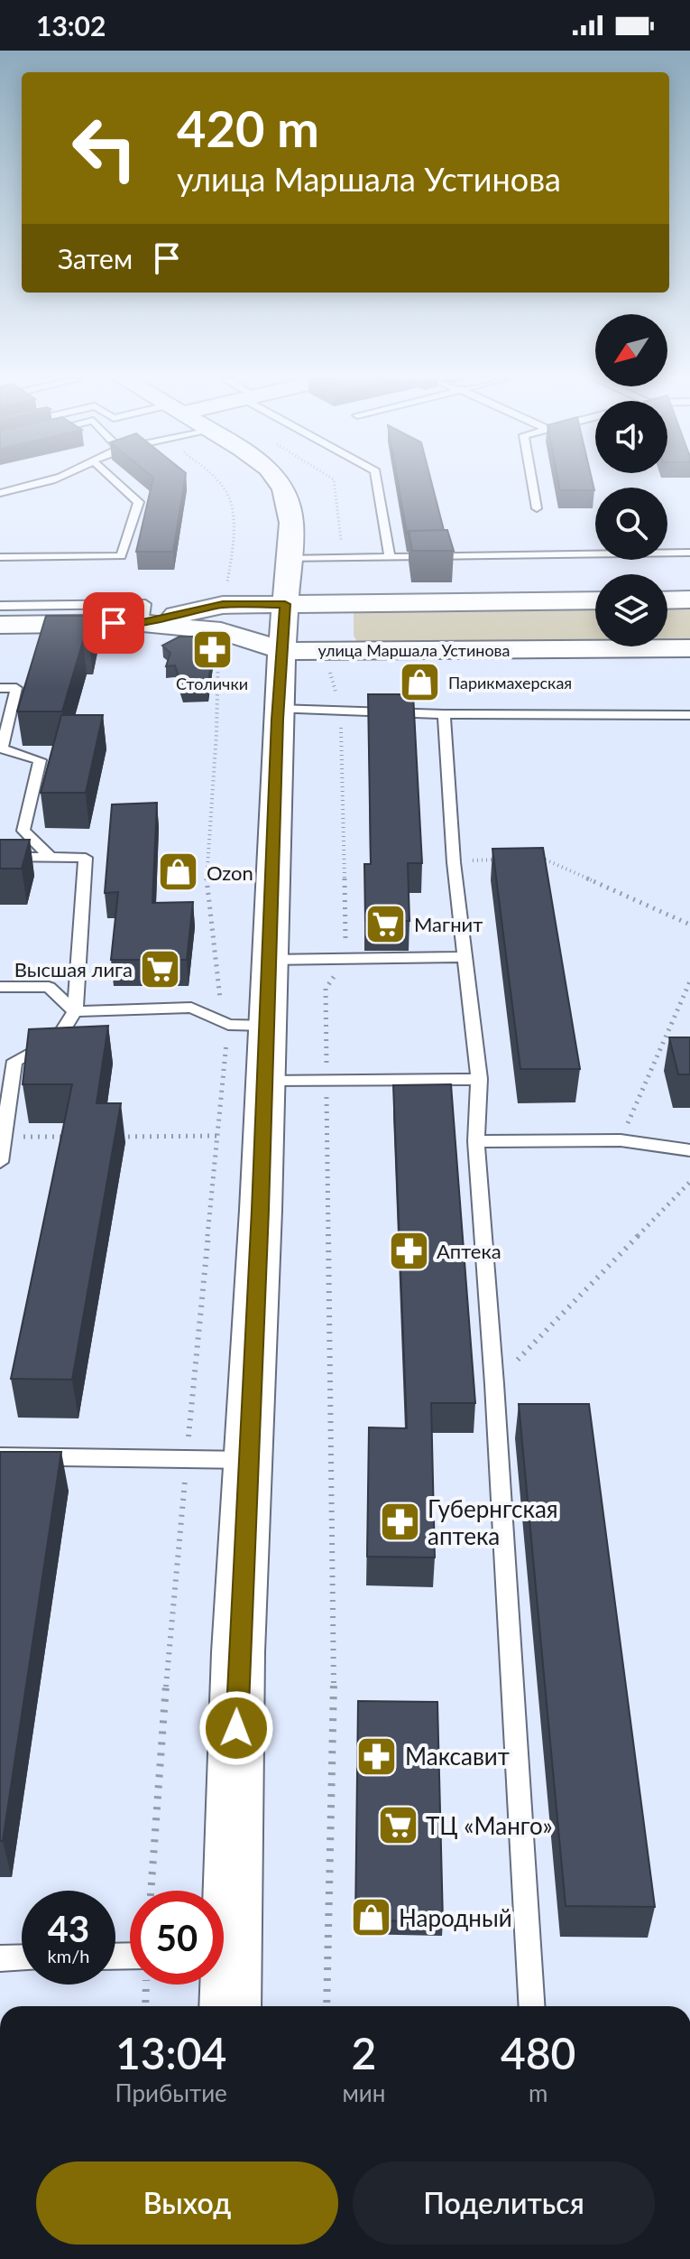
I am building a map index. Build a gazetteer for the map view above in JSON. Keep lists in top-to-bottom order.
{
  "streets": {
    "main road": ["улица Маршала Устинова"]
  },
  "places": {
    "pharmacy": [
      "Столички",
      "Аптека",
      "Губернгская аптека",
      "Максавит"
    ],
    "shop": ["Парикмахерская", "Ozon", "Народный"],
    "supermarket": ["Магнит", "Высшая лига", "ТЦ «Манго»"]
  },
  "north": "bottom left",
  "page": {
    "status": "13:02",
    "turn": ["420 m", "улица Маршала Устинова"],
    "then": "Затем",
    "speed": "43 km/h",
    "limit": "50",
    "eta": [
      "13:04",
      "Прибытие",
      "2",
      "мин",
      "480",
      "m"
    ],
    "buttons": ["Выход", "Поделиться"]
  }
}
